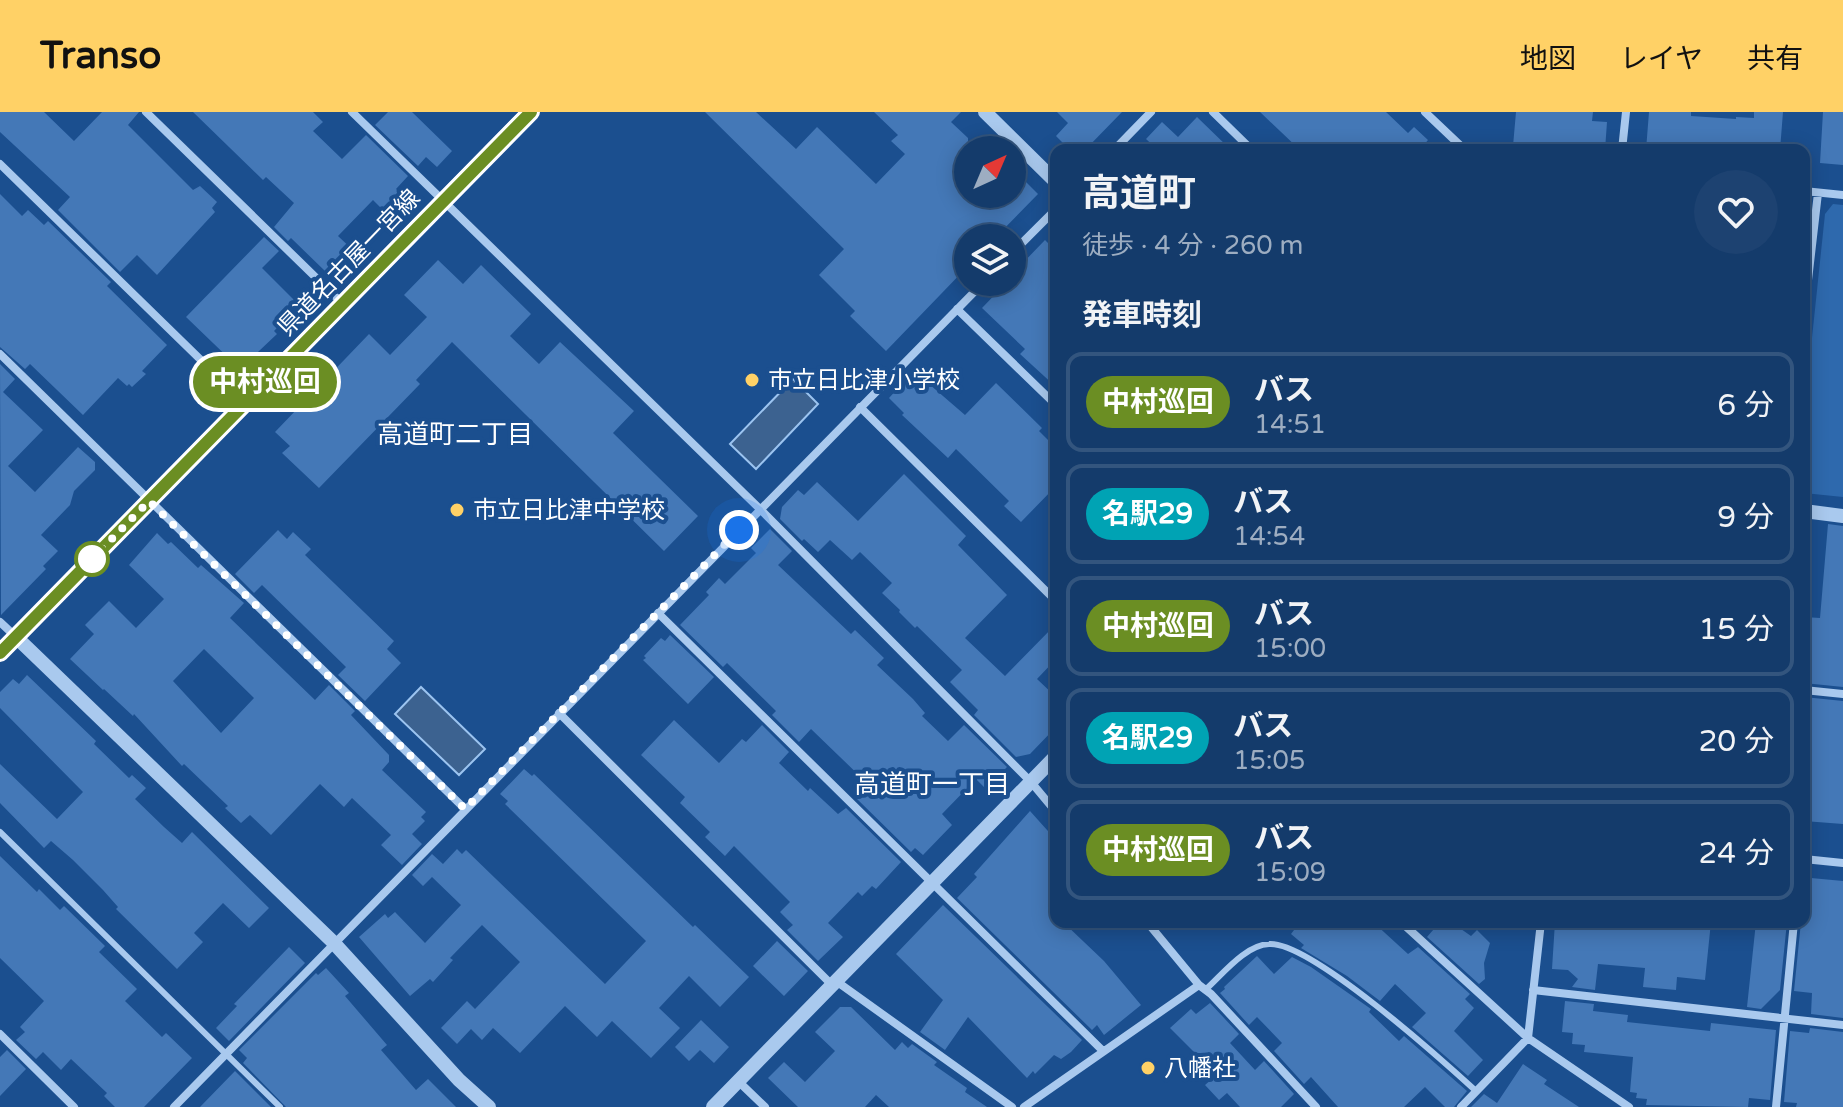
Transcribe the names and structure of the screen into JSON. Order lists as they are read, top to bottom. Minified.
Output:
{"streets":{"main road":["県道名古屋一宮線"]},"districts":["高道町二丁目","高道町一丁目"],"places":["市立日比津小学校","市立日比津中学校","八幡社"],"lines":["bus line 中村巡回"],"north":"top right","page":{"header":"Transo","nav":["地図","レイヤ","共有"],"on_map":"中村巡回","heading":[["高道町","徒歩 · 4 分 · 260 m"],"発車時刻"],"list":[{"mark":"中村巡回","name":"バス","note":"14:51","value":"6 分"},{"mark":"名駅29","name":"バス","note":"14:54","value":"9 分"},{"mark":"中村巡回","name":"バス","note":"15:00","value":"15 分"},{"mark":"名駅29","name":"バス","note":"15:05","value":"20 分"},{"mark":"中村巡回","name":"バス","note":"15:09","value":"24 分"}]}}
